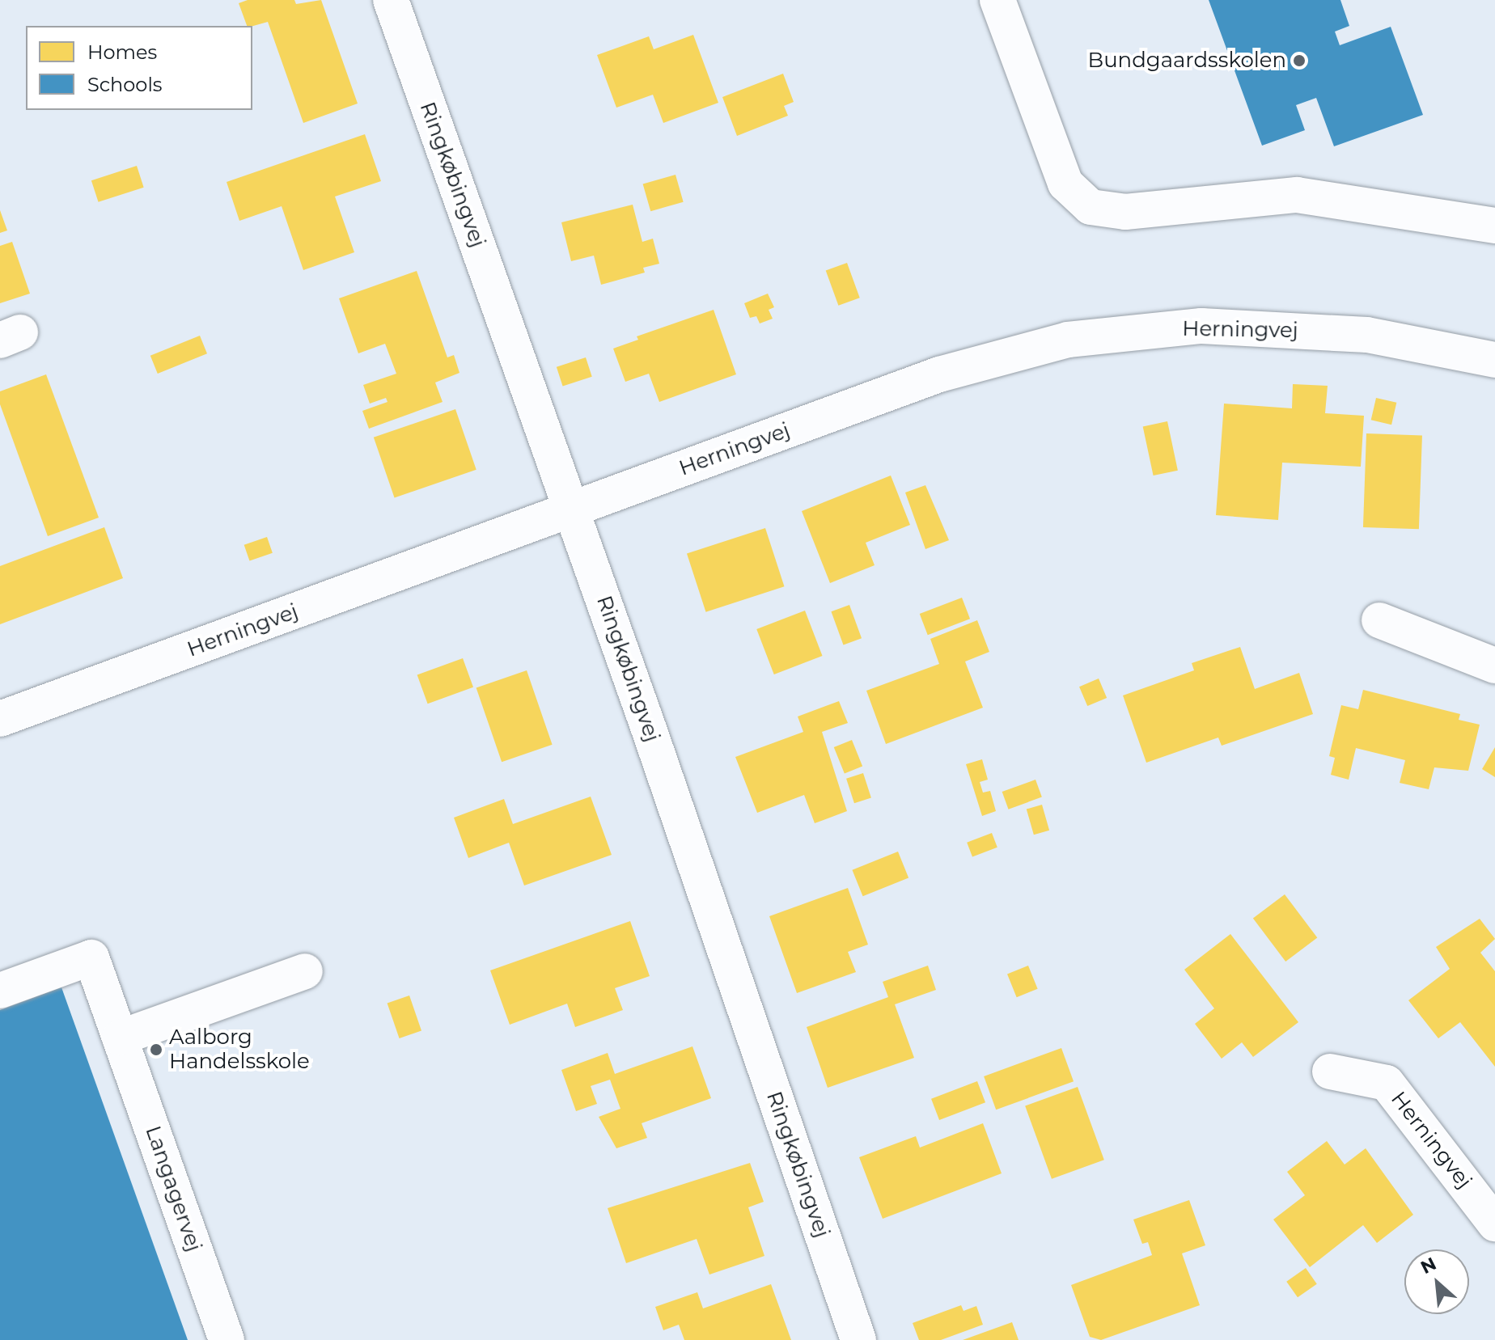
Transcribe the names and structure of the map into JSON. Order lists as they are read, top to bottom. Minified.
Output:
{"streets":{"street":["Ringkøbingvej","Herningvej","Langagervej"]},"crossings":[["Ringkøbingvej","Herningvej"]],"places":["Bundgaardsskolen","Aalborg Handelsskole"],"legend":["Homes","Schools"],"north":"top left"}
